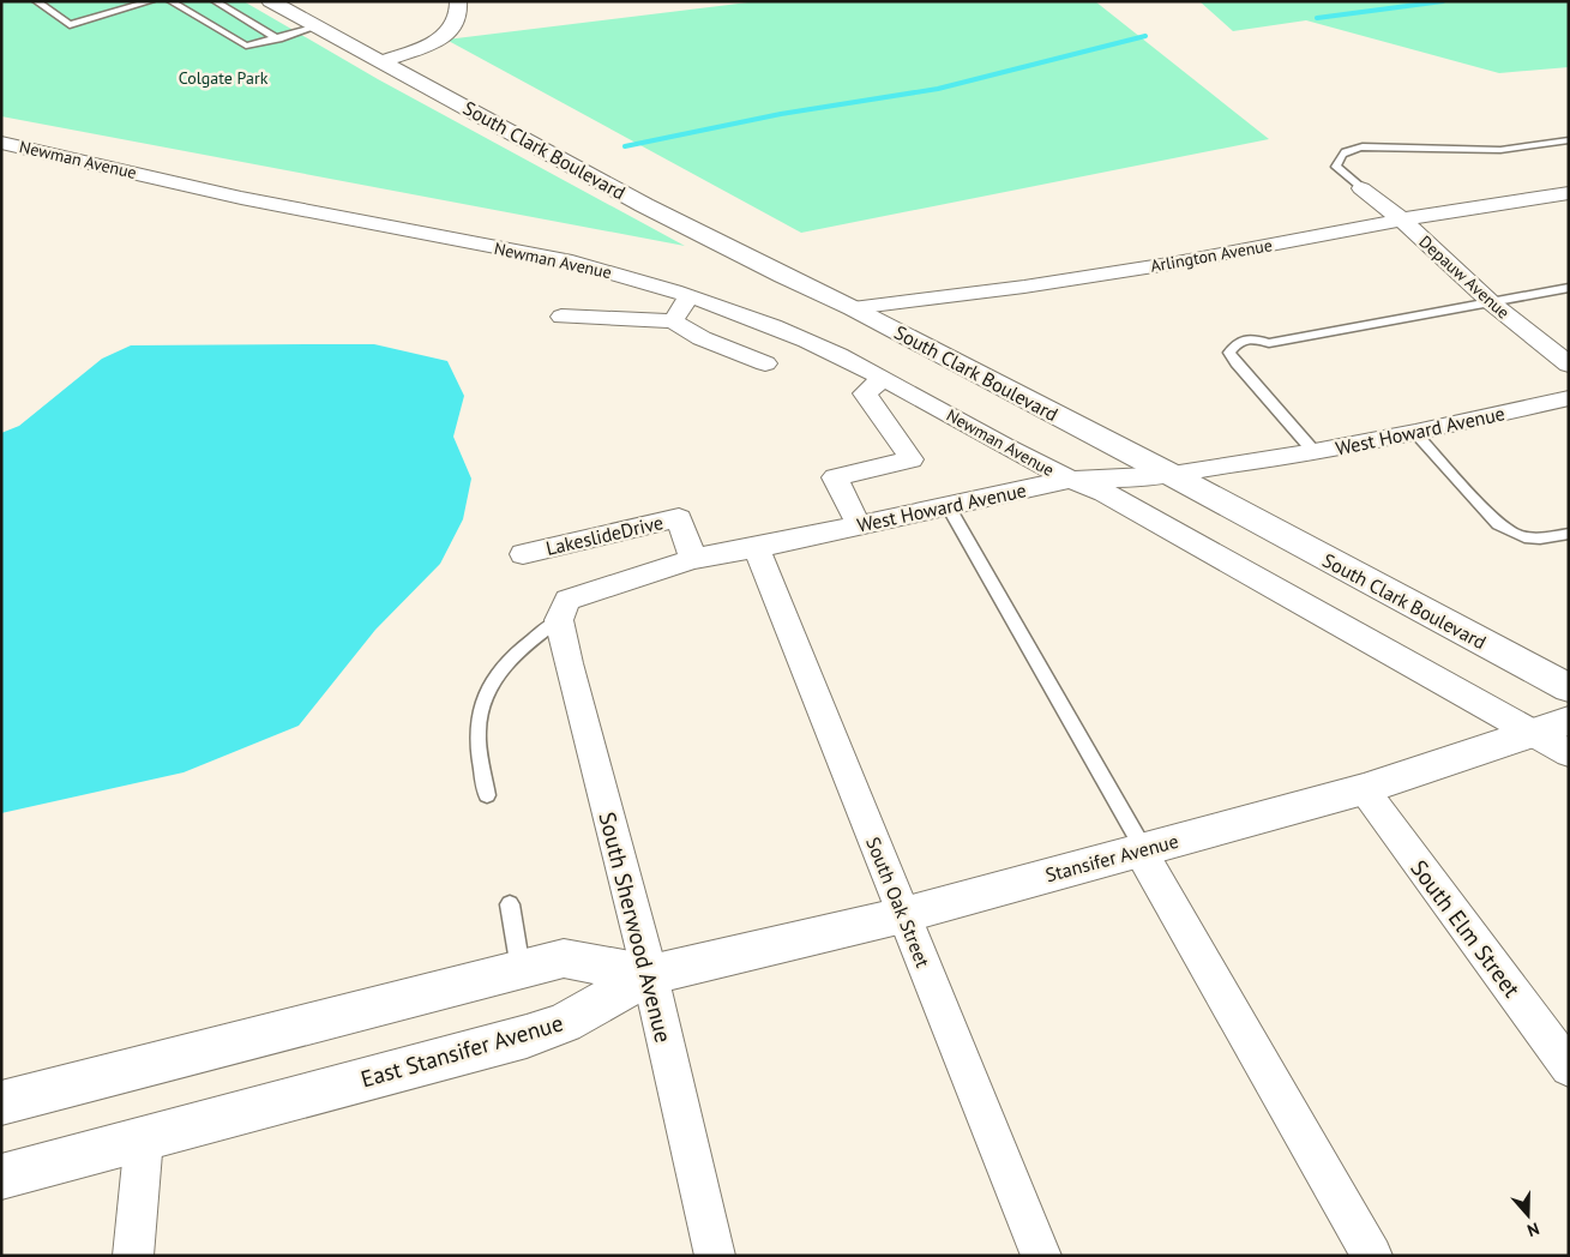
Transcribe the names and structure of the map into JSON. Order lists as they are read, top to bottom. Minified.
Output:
{"streets":{"street":["South Clark Boulevard","Newman Avenue","Arlington Avenue","Depauw Avenue","West Howard Avenue","LakeslideDrive","Stansifer Avenue","South Oak Street","South Sherwood Avenue","South Elm Street","East Stansifer Avenue"]},"crossings":[["South Clark Boulevard","Arlington Avenue"],["South Clark Boulevard","West Howard Avenue"],["Newman Avenue","West Howard Avenue"],["Arlington Avenue","Depauw Avenue"],["West Howard Avenue","LakeslideDrive"],["West Howard Avenue","South Oak Street"],["West Howard Avenue","South Sherwood Avenue"],["Stansifer Avenue","South Oak Street"],["Stansifer Avenue","South Sherwood Avenue"],["Stansifer Avenue","South Elm Street"],["Stansifer Avenue","East Stansifer Avenue"],["South Sherwood Avenue","East Stansifer Avenue"]],"parks":["Colgate Park"],"north":"bottom"}
